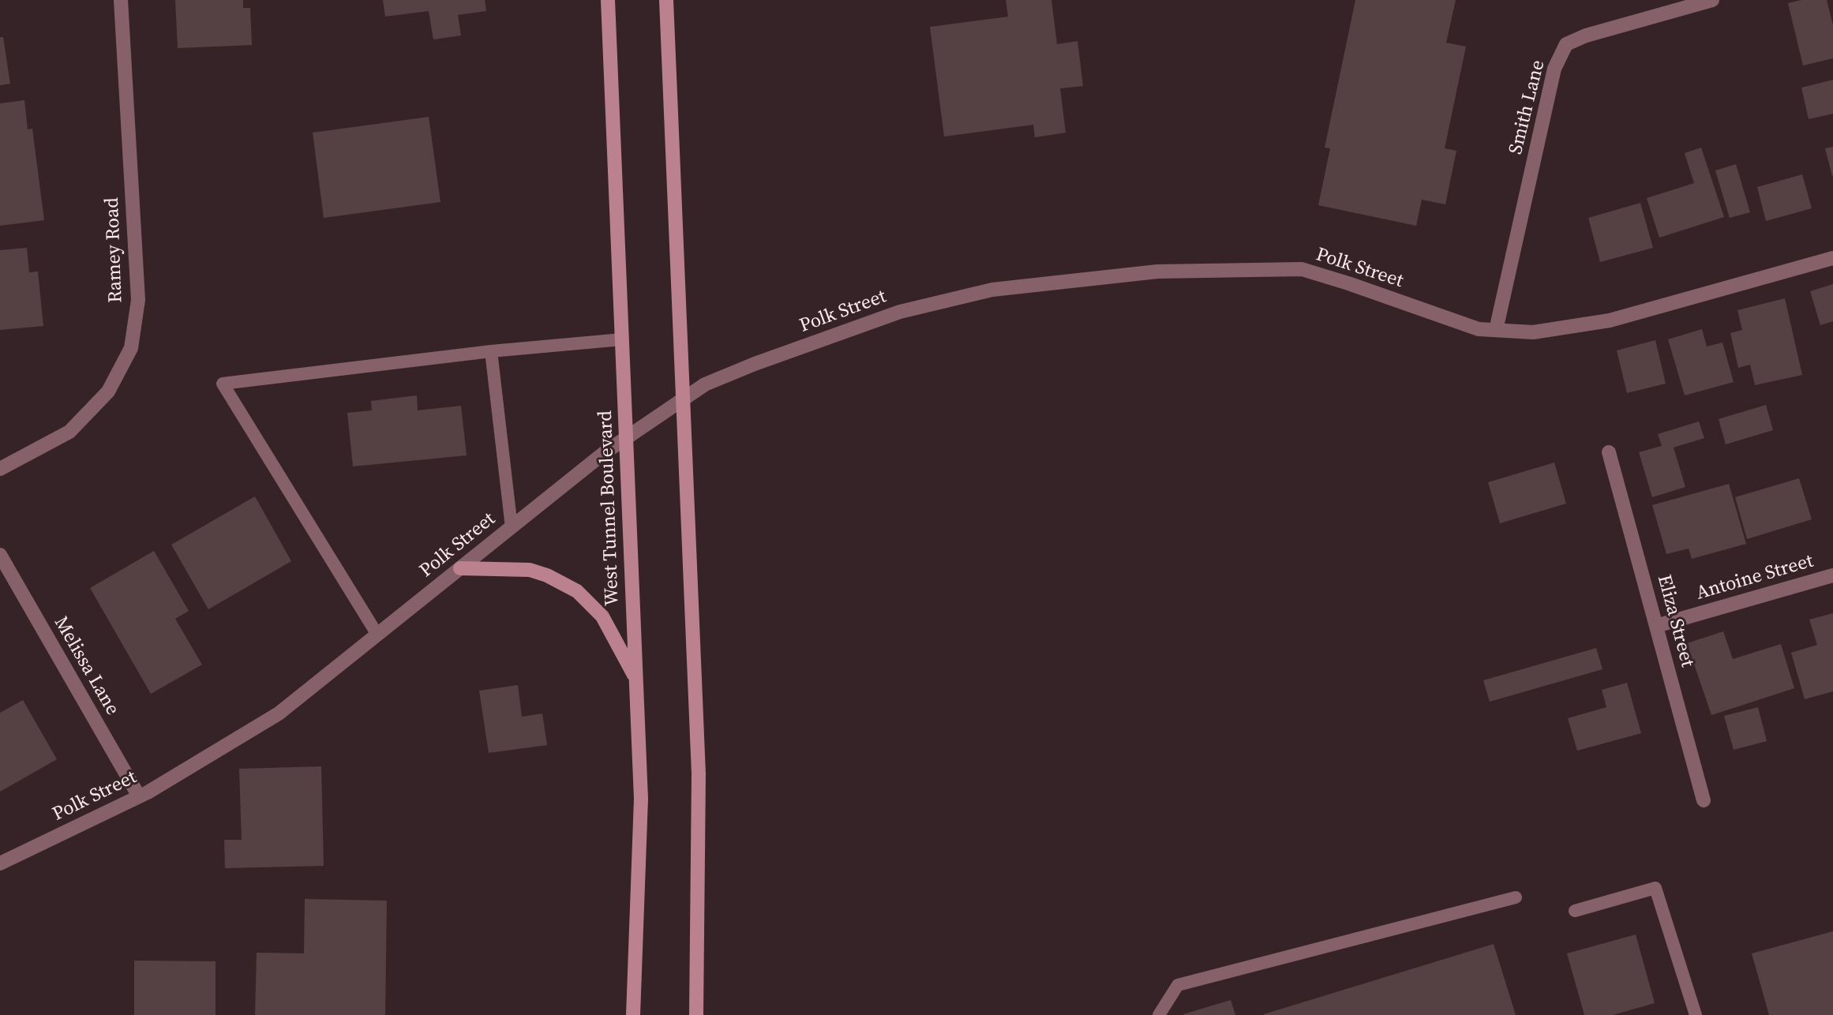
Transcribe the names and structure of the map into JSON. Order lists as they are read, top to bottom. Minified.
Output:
{"streets":{"main road":["West Tunnel Boulevard"],"street":["Smith Lane","Ramey Road","Polk Street","Antoine Street","Eliza Street","Melissa Lane"]},"crossings":[["Smith Lane","Polk Street"],["Polk Street","West Tunnel Boulevard"],["Polk Street","Melissa Lane"],["Antoine Street","Eliza Street"]]}
